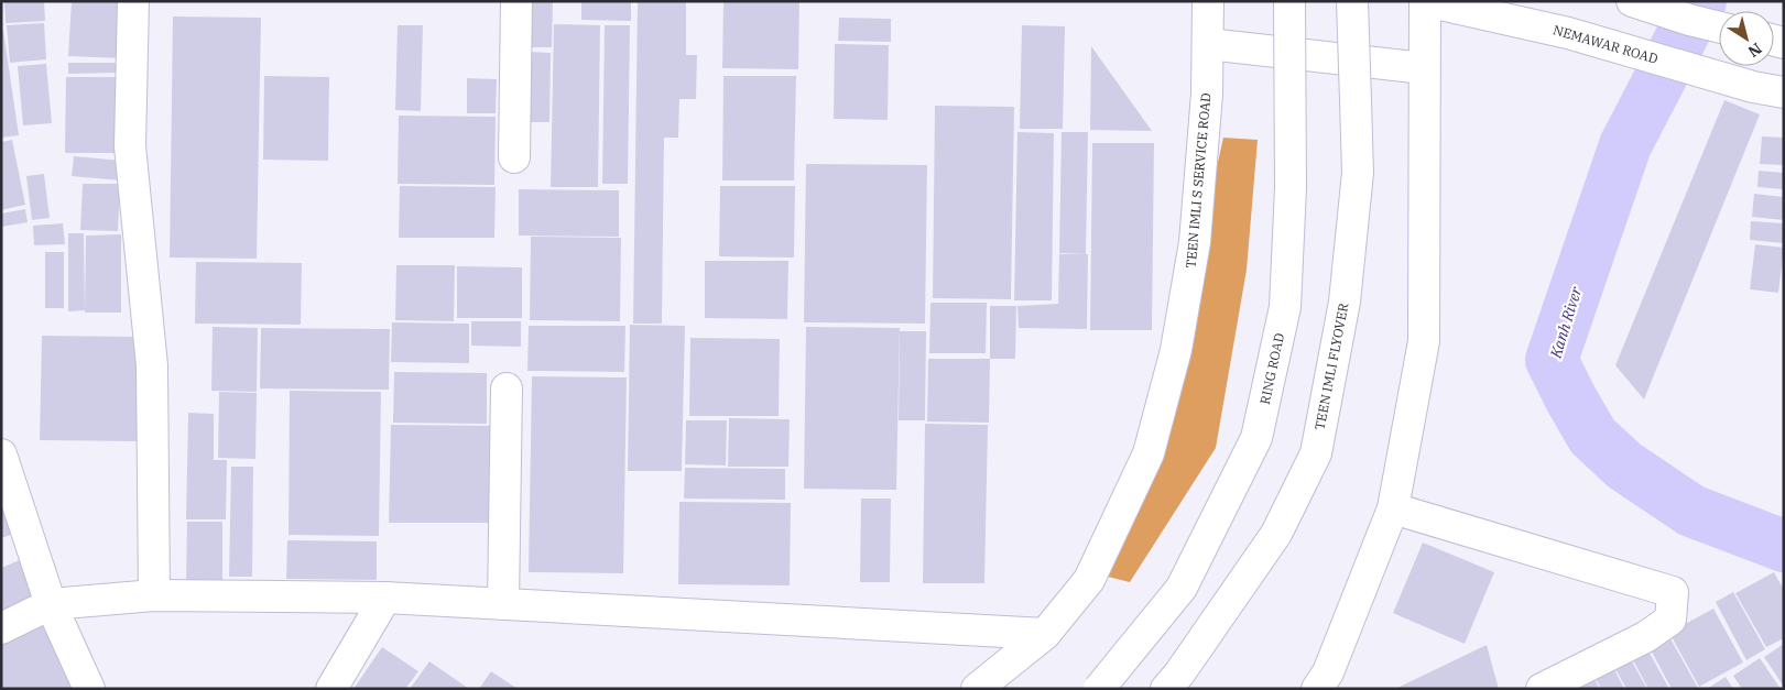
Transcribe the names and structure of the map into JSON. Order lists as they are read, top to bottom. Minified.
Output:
{"streets":{"street":["NEMAWAR ROAD","TEEN IMLI S SERVICE ROAD","TEEN IMLI FLYOVER","RING ROAD"]},"water":["Kanh River"],"north":"bottom right"}
